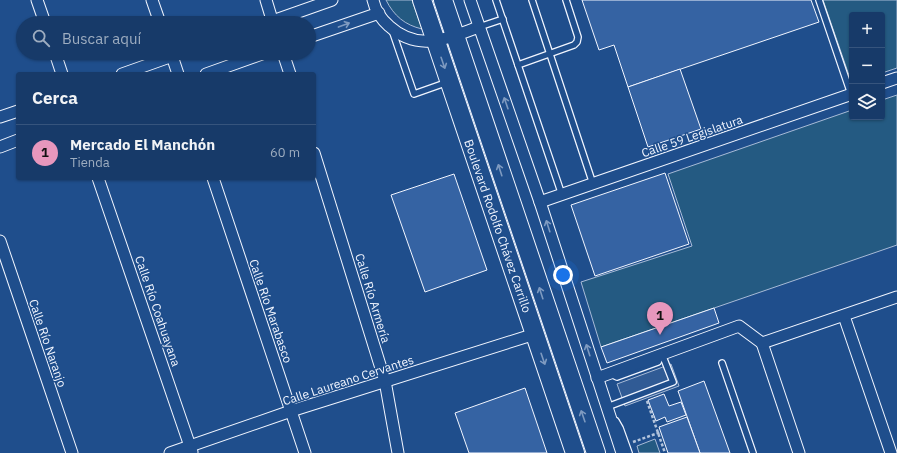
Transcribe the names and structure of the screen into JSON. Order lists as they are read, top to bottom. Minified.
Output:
{"streets":{"main road":["Boulevard Rodolfo Chávez Carrillo"],"street":["Calle 59 Legislatura","Calle Río Armería","Calle Río Coahuayana","Calle Río Marabasco","Calle Río Naranjo","Calle Laureano Cervantes"]},"crossings":[["Boulevard Rodolfo Chávez Carrillo","Calle Laureano Cervantes"],["Calle Río Armería","Calle Laureano Cervantes"],["Calle Río Coahuayana","Calle Laureano Cervantes"],["Calle Río Marabasco","Calle Laureano Cervantes"]],"page":{"map_buttons":["+","−"],"search":"Buscar aquí","heading":"Cerca","list":[{"mark":"1","name":"Mercado El Manchón","note":"Tienda","value":"60 m"}],"pins":"1"}}
